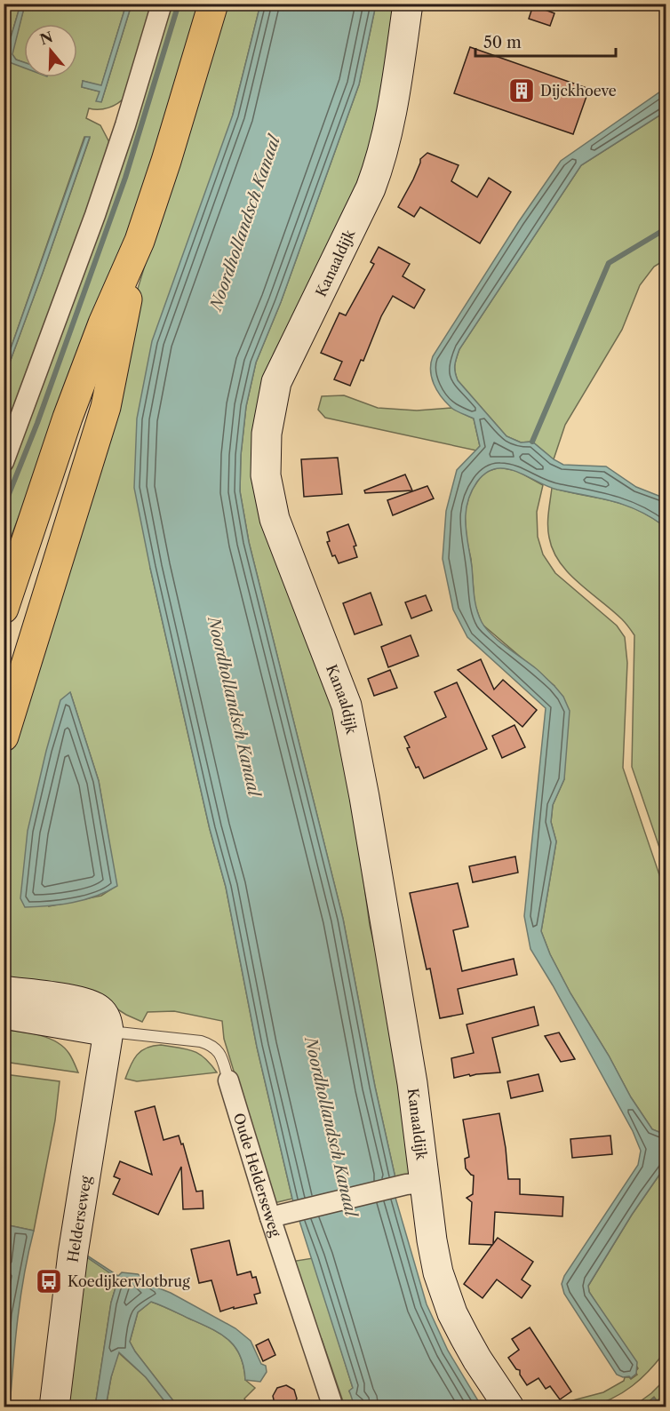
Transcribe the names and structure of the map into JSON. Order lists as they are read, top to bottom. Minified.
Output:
{"streets":{"street":["Kanaaldijk","Oude Helderseweg","Helderseweg"]},"crossings":[["Oude Helderseweg","Helderseweg"]],"water":["Noordhollandsch Kanaal"],"places":{"building":["Dijckhoeve"],"bus stop":["Koedijkervlotbrug"]},"scale_bar":"50 m","north":"top"}
